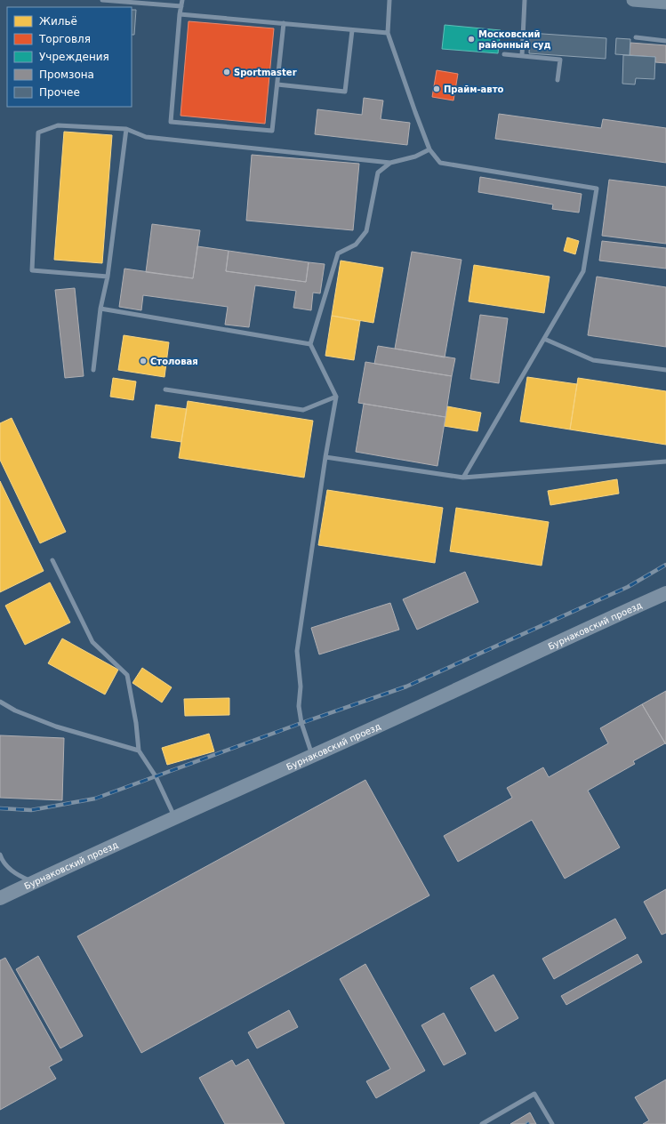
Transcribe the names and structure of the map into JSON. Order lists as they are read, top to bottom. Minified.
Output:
{"streets":{"main road":["Бурнаковский проезд"]},"places":["Московский районный суд","Sportmaster","Прайм-авто","Столовая"],"legend":["Жильё","Торговля","Учреждения","Промзона","Прочее"]}
